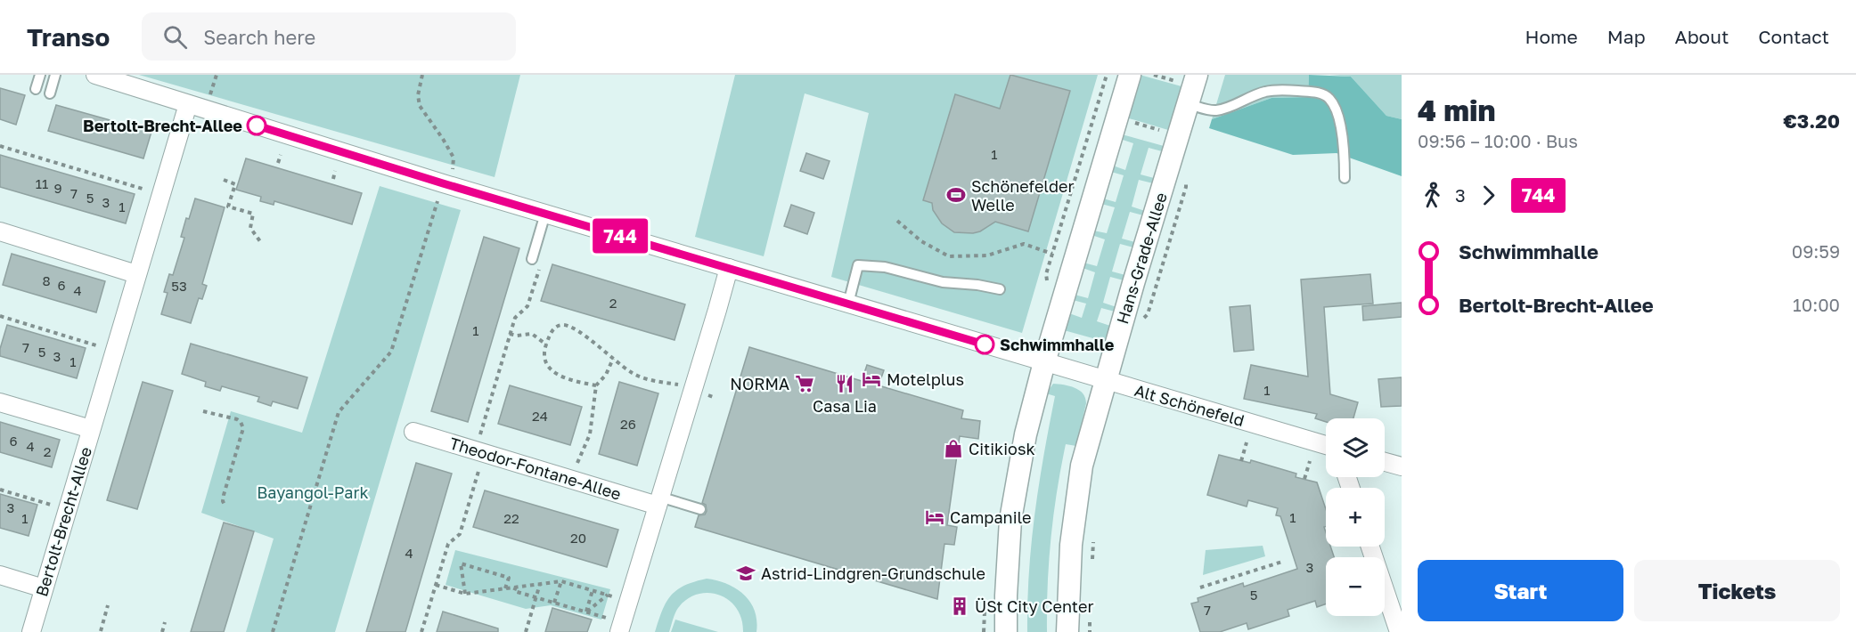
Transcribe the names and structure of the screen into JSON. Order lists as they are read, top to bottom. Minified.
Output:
{"streets":{"street":["Hans-Grade-Allee","Alt Schönefeld","Theodor-Fontane-Allee","Bertolt-Brecht-Allee"]},"crossings":[["Hans-Grade-Allee","Alt Schönefeld"],["Alt Schönefeld","Bertolt-Brecht-Allee"]],"parks":["Bayangol-Park"],"places":{"other":["Bertolt-Brecht-Allee","Schwimmhalle"],"sports":["Schönefelder Welle"],"hotel":["Motelplus","Campanile"],"supermarket":["NORMA"],"restaurant":["Casa Lia"],"shop":["Citikiosk"],"school or university":["Astrid-Lindgren-Grundschule"],"building":["ÜSt City Center"]},"lines":["bus line 744"],"house_numbers":["1","11","9","7","5","3","1","8","6","53","4","2","1","7","5","3","1","1","24","26","6","4","2","3","1","1","22","20","4","3","5","7"],"page":{"header":"Transo","search":"Search here","nav":["Home","Map","About","Contact"],"on_map":"744","heading":["4 min","09:56 – 10:00 · Bus","€3.20"],"legs":["3","744"],"list":[{"name":"Schwimmhalle","value":"09:59"},{"name":"Bertolt-Brecht-Allee","value":"10:00"}],"map_buttons":["+","−"],"buttons":["Start","Tickets"]}}
